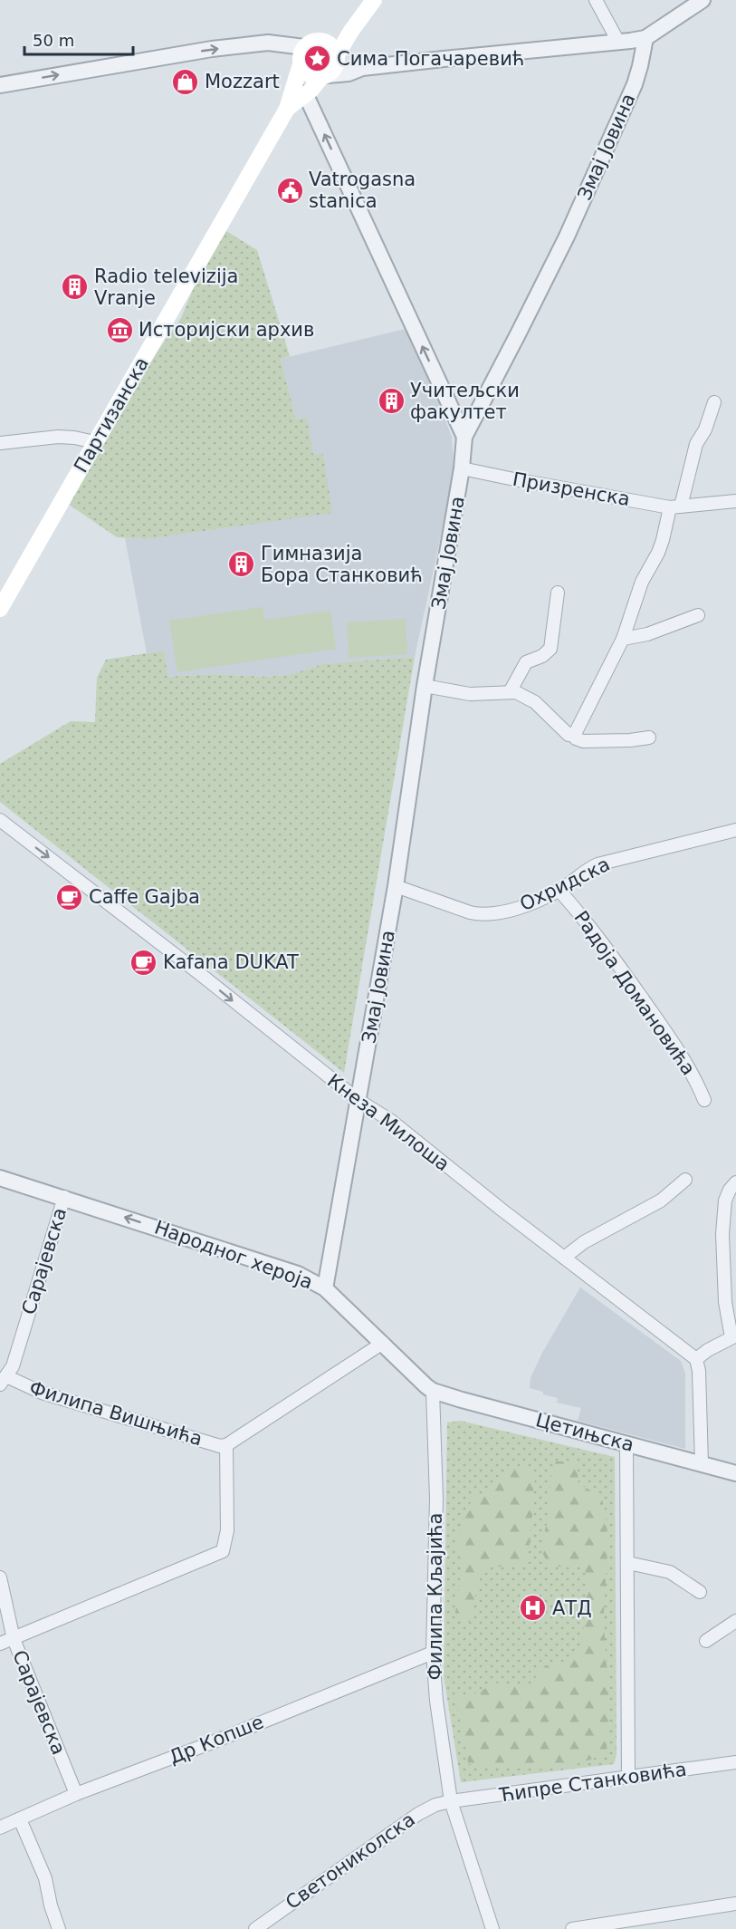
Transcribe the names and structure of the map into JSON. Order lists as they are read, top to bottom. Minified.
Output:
{"streets":{"main road":["Партизанска"],"street":["Змај Јовина","Призренска","Охридска","Радоја Домановића","Кнеза Милоша","Народног хероја","Сарајевска","Филипа Вишњића","Цетињска","Филипа Кљајића","Др Копше","Ћипре Станковића","Светониколска"]},"crossings":[["Змај Јовина","Призренска"],["Змај Јовина","Охридска"],["Змај Јовина","Кнеза Милоша"],["Змај Јовина","Народног хероја"],["Охридска","Радоја Домановића"],["Народног хероја","Сарајевска"],["Народног хероја","Филипа Вишњића"],["Народног хероја","Цетињска"],["Народног хероја","Филипа Кљајића"],["Сарајевска","Филипа Вишњића"],["Сарајевска","Др Копше"],["Цетињска","Филипа Кљајића"],["Филипа Кљајића","Др Копше"],["Филипа Кљајића","Ћипре Станковића"],["Филипа Кљајића","Светониколска"],["Ћипре Станковића","Светониколска"]],"one_way":["Кнеза Милоша","Народног хероја"],"places":{"place":["Сима Погачаревић"],"shop":["Mozzart"],"public building":["Vatrogasna stanica"],"building":["Radio televizija Vranje","Учитељски факултет","Гимназија Бора Станковић"],"museum":["Историјски архив"],"cafe":["Caffe Gajba","Kafana DUKAT"],"hospital":["АТД"]},"scale_bar":"50 m"}
